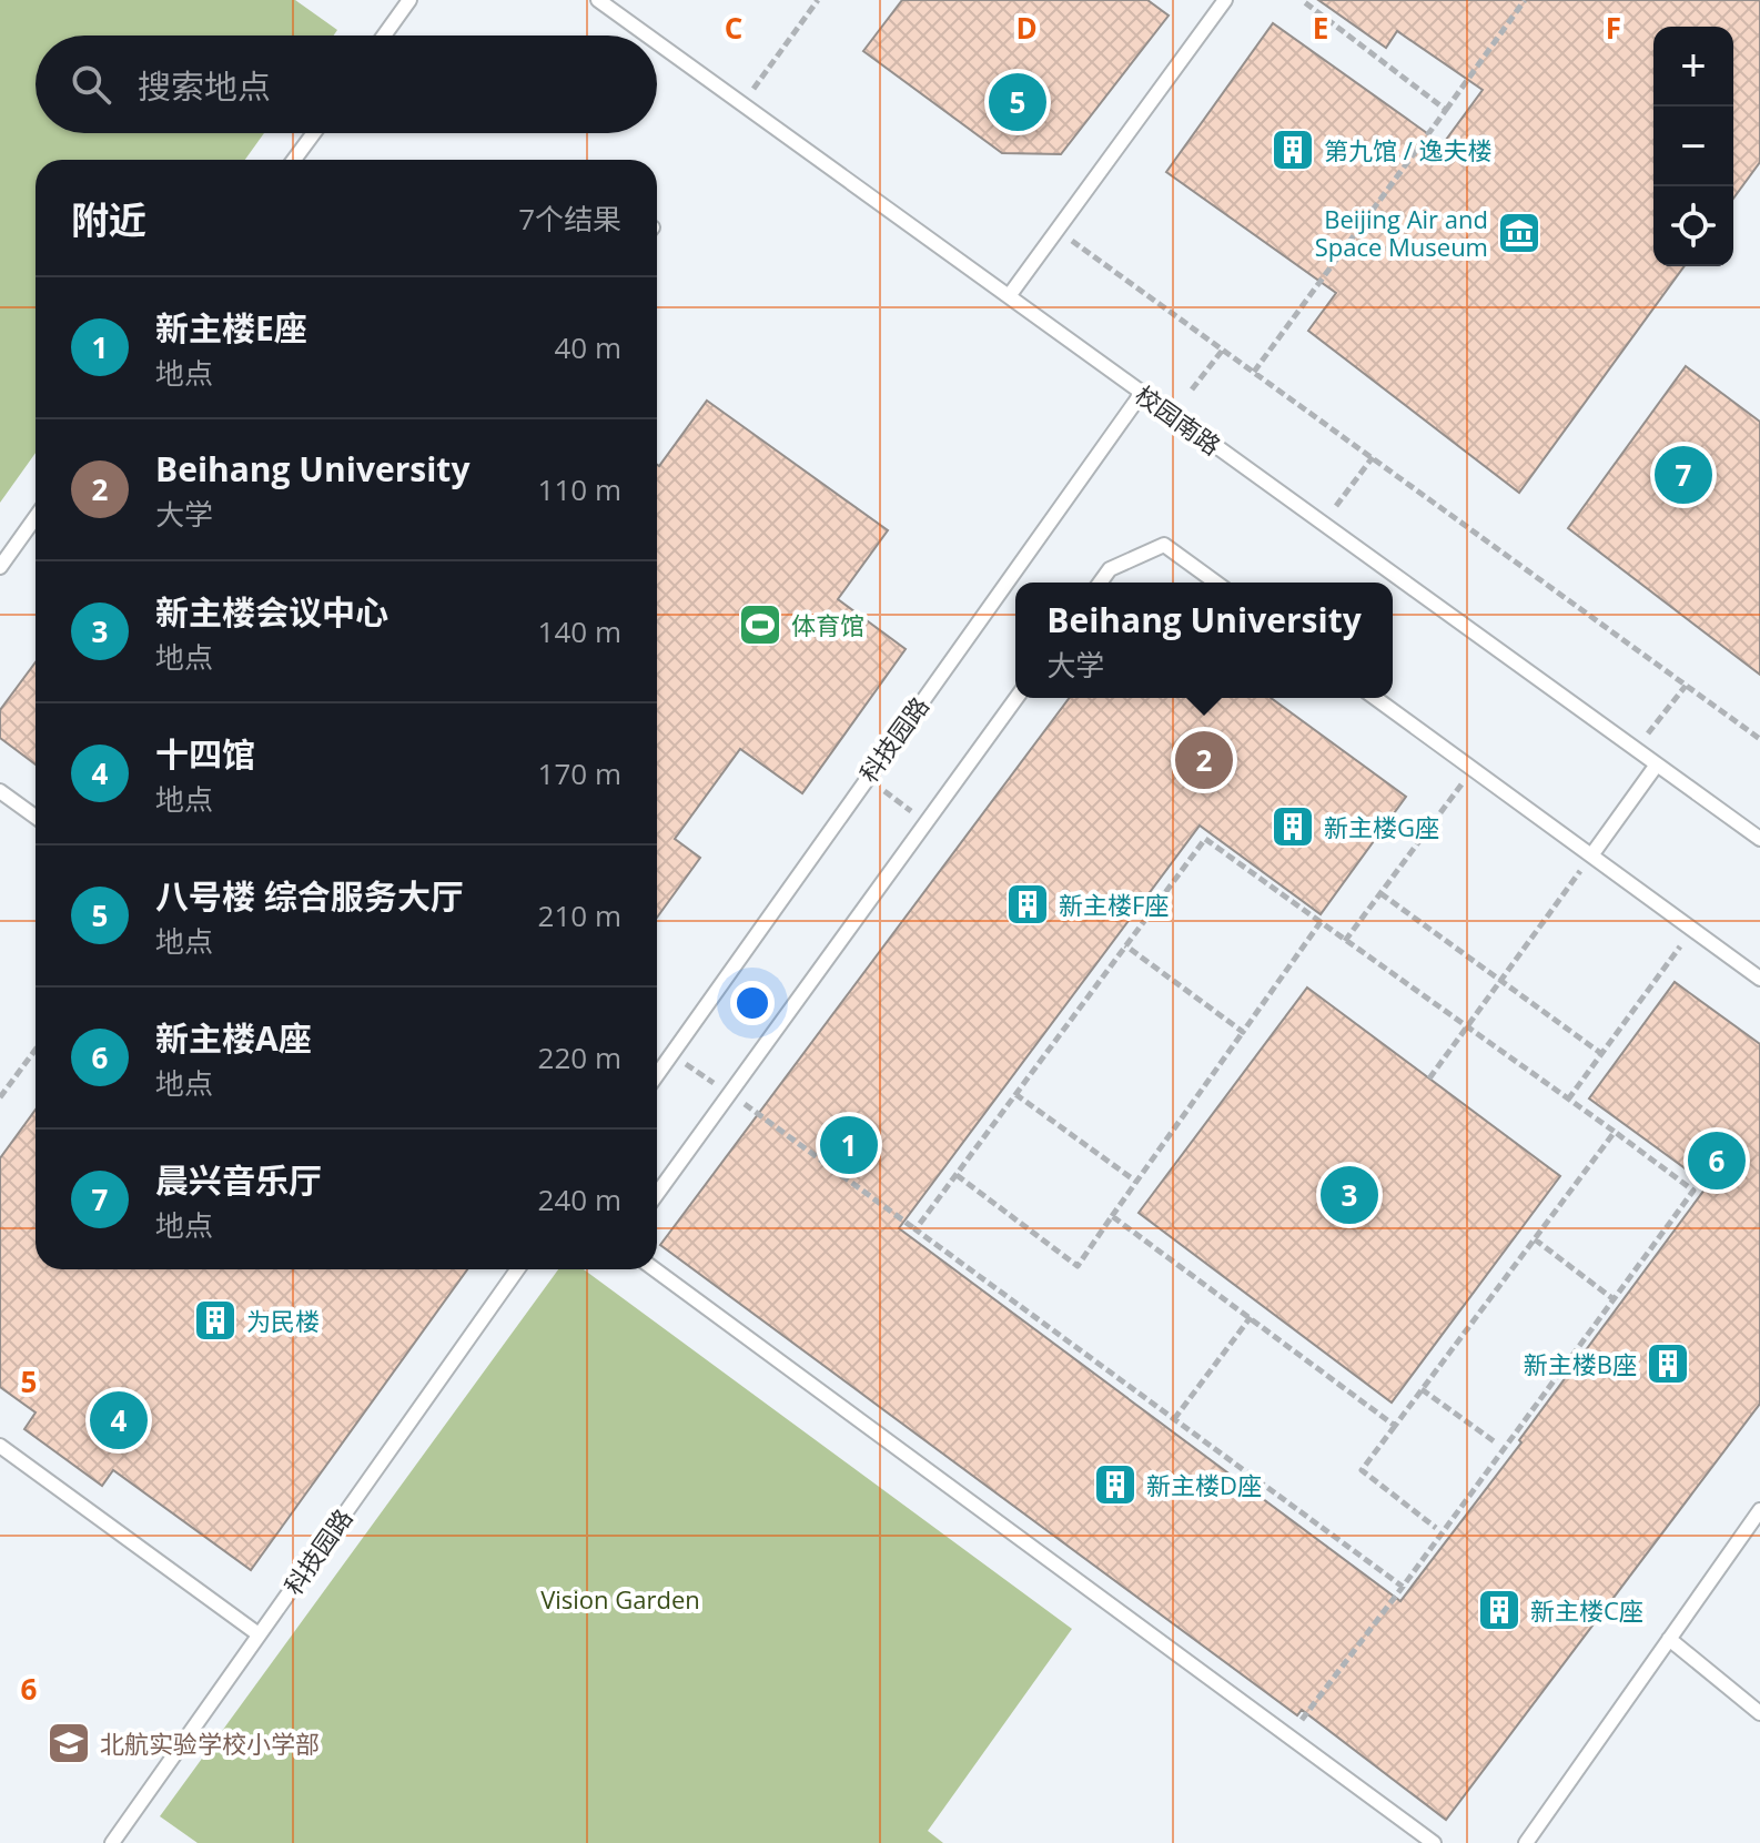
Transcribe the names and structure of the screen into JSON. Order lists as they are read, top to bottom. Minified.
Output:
{"streets":{"lane":["校园南路","科技园路"]},"crossings":[["校园南路","科技园路"]],"parks":["Vision Garden"],"places":{"building":["第九馆 / 逸夫楼","新主楼G座","新主楼F座","为民楼","新主楼B座","新主楼D座","新主楼C座"],"museum":["Beijing Air and Space Museum"],"sports":["体育馆"],"school or university":["北航实验学校小学部"]},"page":{"map_buttons":["+","−"],"search":"搜索地点","pins":["5","7","2","1","6","3","4"],"heading":["附近","7个结果"],"list":[{"mark":"1","name":"新主楼E座","note":"地点","value":"40 m"},{"mark":"2","name":"Beihang University","note":"大学","value":"110 m"},{"mark":"3","name":"新主楼会议中心","note":"地点","value":"140 m"},{"mark":"4","name":"十四馆","note":"地点","value":"170 m"},{"mark":"5","name":"八号楼 综合服务大厅","note":"地点","value":"210 m"},{"mark":"6","name":"新主楼A座","note":"地点","value":"220 m"},{"mark":"7","name":"晨兴音乐厅","note":"地点","value":"240 m"}],"popup":["Beihang University","大学"]},"grid":{"columns":["C","D","E","F"],"rows":["5","6"]}}
